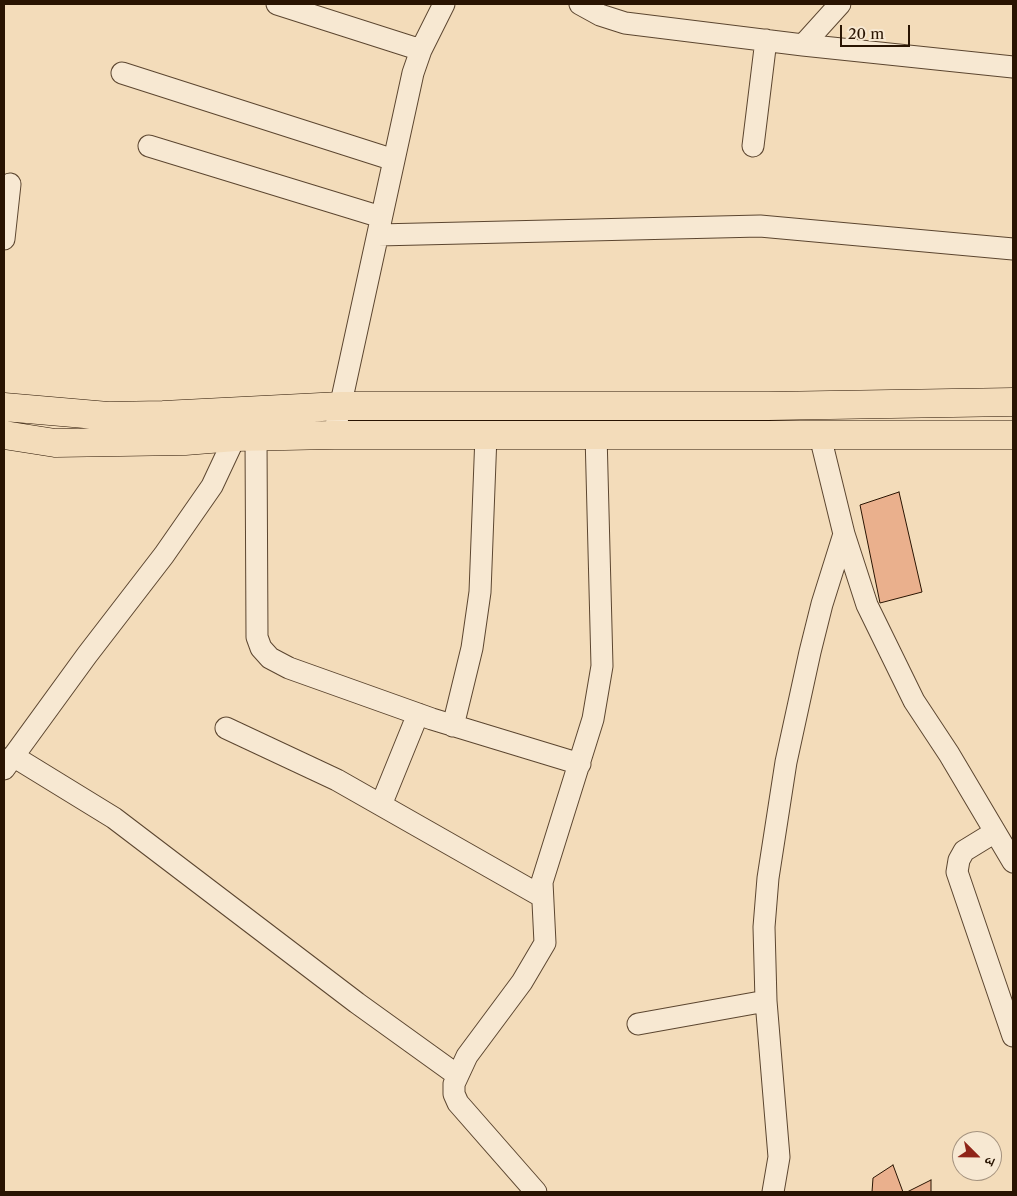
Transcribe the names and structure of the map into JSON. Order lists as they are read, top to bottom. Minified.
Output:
{"scale_bar":"20 m","north":"bottom right"}
